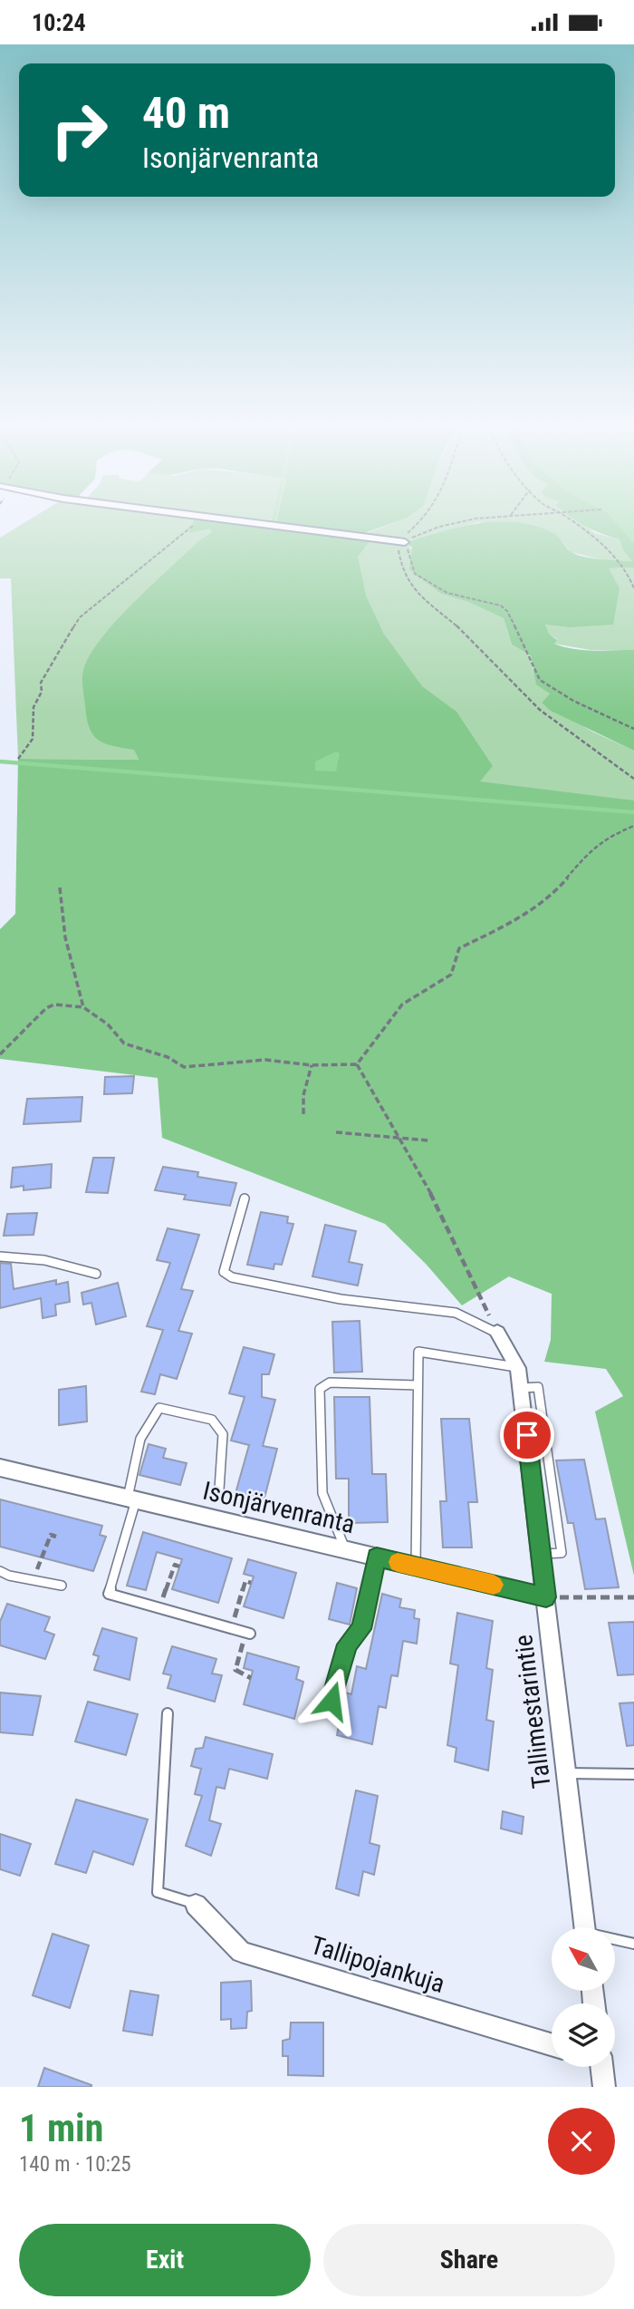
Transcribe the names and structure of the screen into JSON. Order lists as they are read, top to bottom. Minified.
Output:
{"streets":{"street":["Isonjärvenranta","Tallimestarintie","Tallipojankuja"]},"crossings":[["Isonjärvenranta","Tallimestarintie"]],"north":"top left","page":{"status":"10:24","turn":["40 m","Isonjärvenranta"],"heading":["1 min","140 m · 10:25"],"buttons":["Exit","Share"]}}
